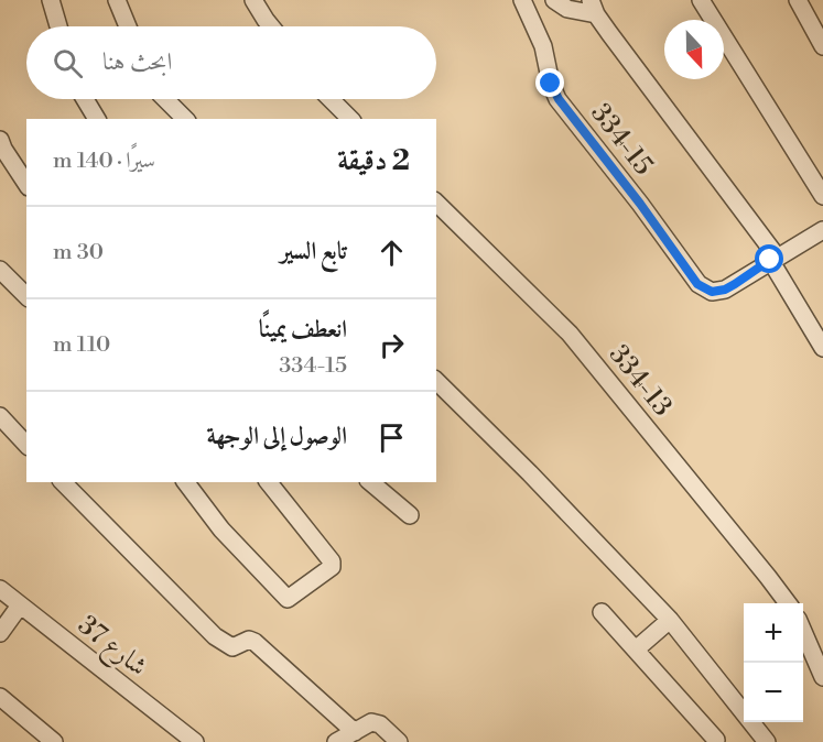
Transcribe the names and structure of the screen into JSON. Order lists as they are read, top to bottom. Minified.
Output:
{"streets":{"street":["334-15","334-13","شارع 37"]},"north":"bottom","page":{"search":"ابحث هنا","heading":["2 دقيقة","سيرًا · 140 m"],"list":[["تابع السير","30 m"],["انعطف يمينًا","334-15","110 m"],"الوصول إلى الوجهة"],"map_buttons":["+","−"]}}
